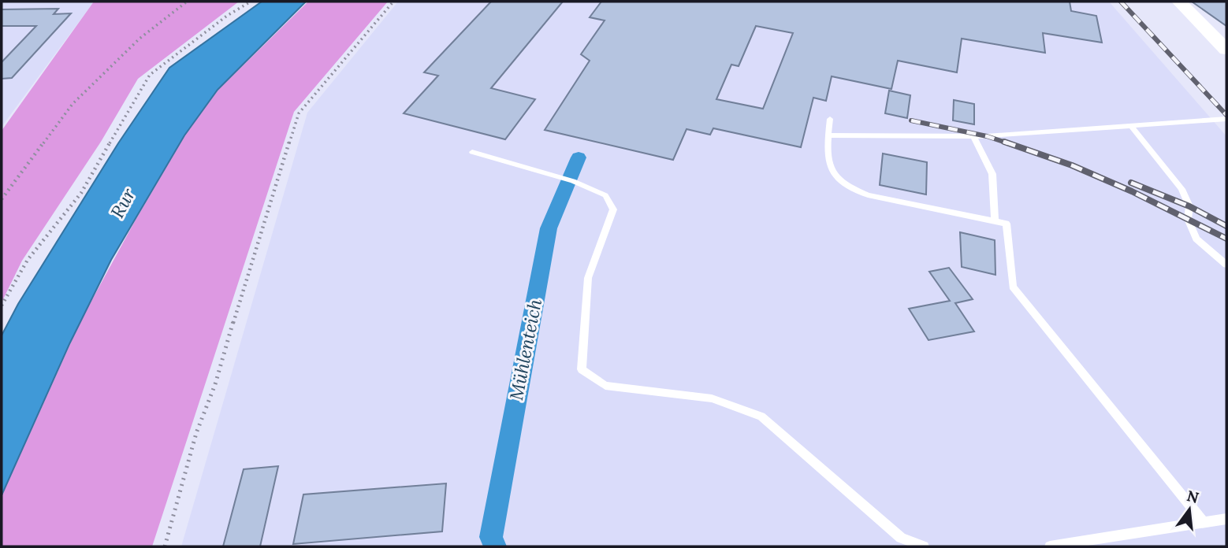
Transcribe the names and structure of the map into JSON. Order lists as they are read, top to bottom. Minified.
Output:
{"water":["Rur","Mühlenteich"],"north":"top"}
